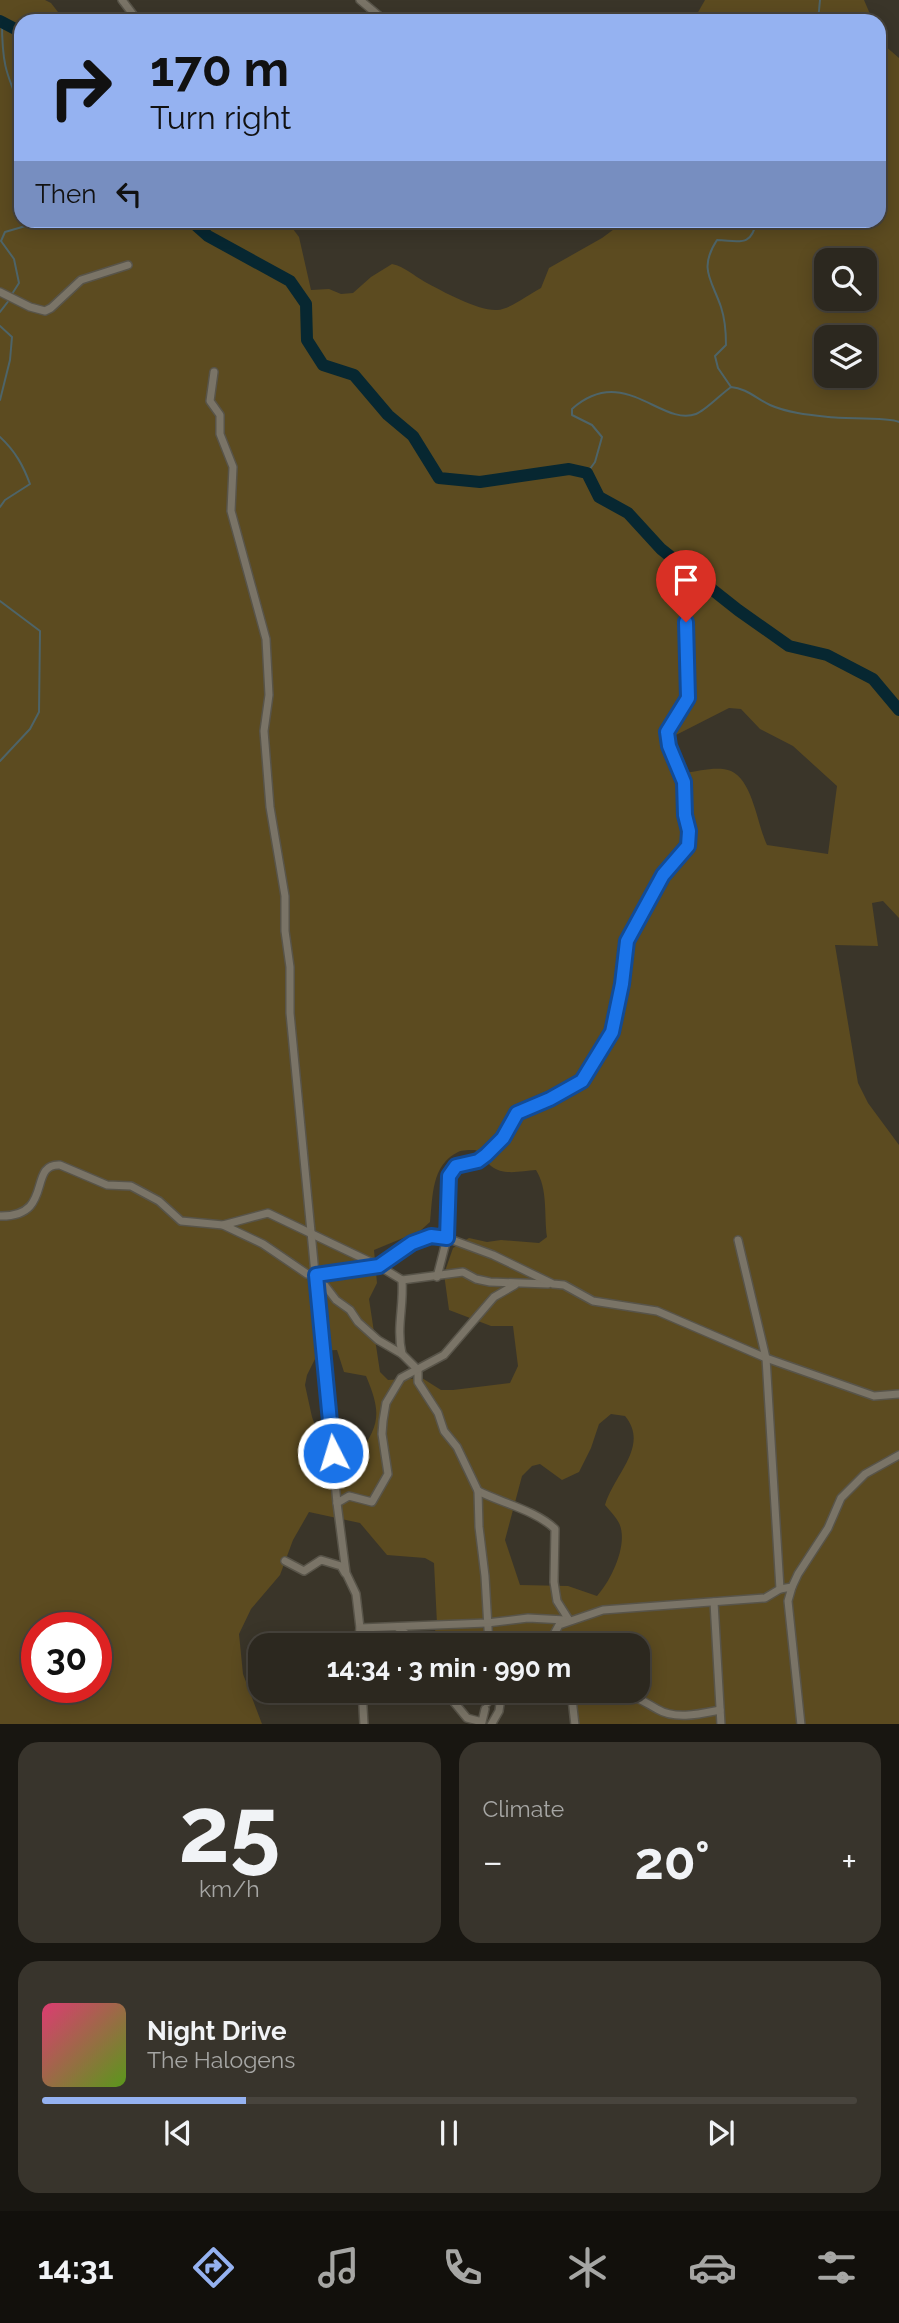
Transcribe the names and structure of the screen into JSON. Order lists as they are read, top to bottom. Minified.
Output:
{"page":{"turn":["170 m","Turn right"],"then":"Then","limit":"30","trip":"14:34 · 3 min · 990 m","tile":[["25","km/h"],"Climate"],"heat":["−","20°","+"],"song":["Night Drive","The Halogens"],"tabs":"14:31"}}
